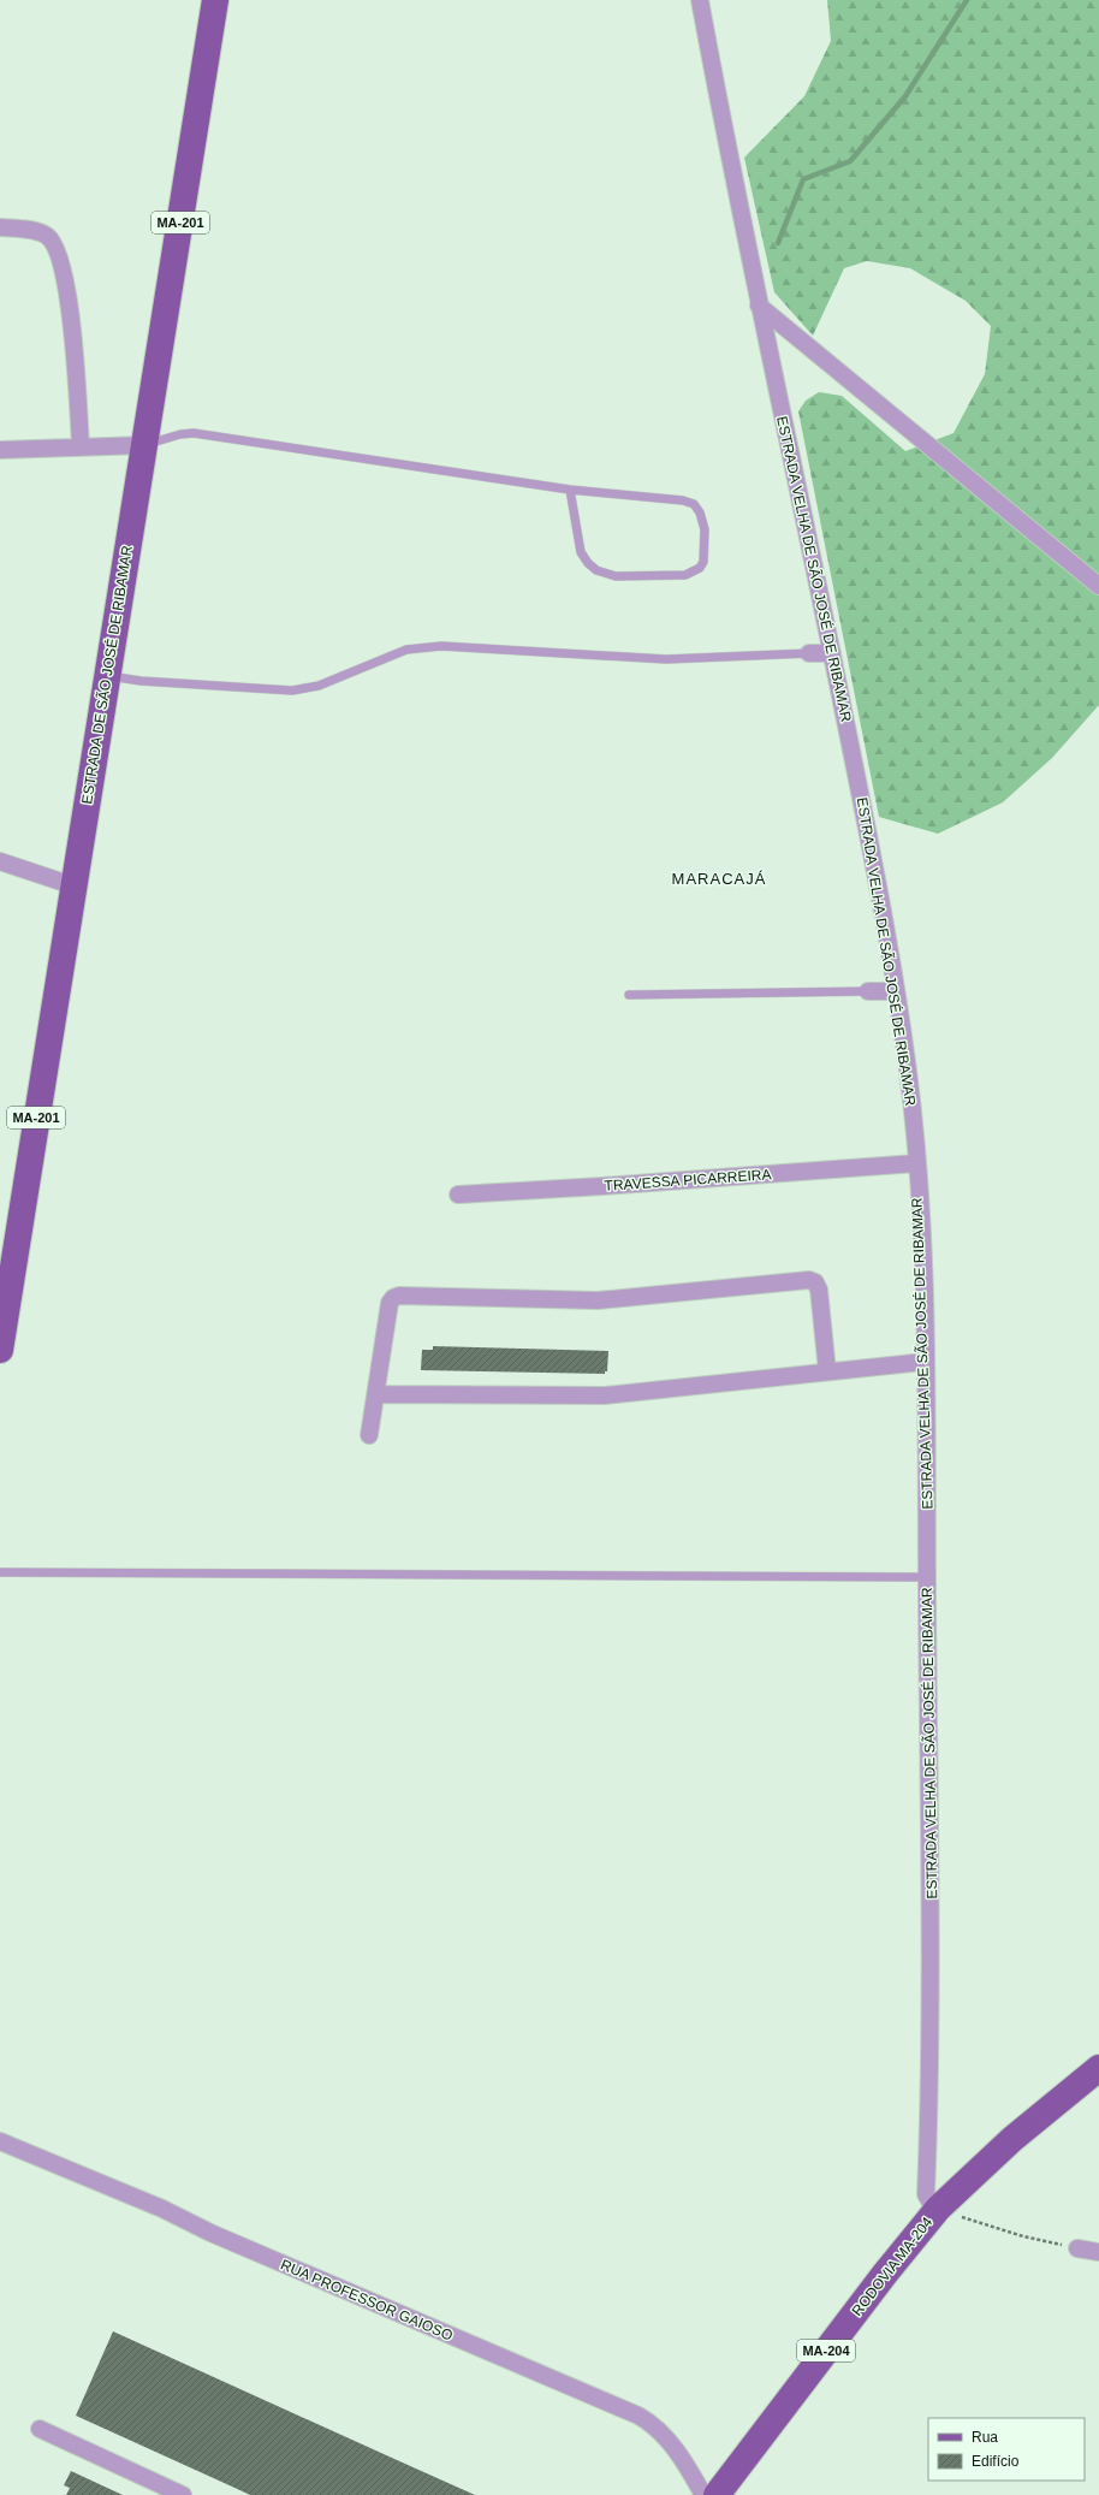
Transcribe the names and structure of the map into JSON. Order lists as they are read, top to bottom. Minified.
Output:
{"streets":{"main road":["MA-201","ESTRADA DE SÃO JOSÉ DE RIBAMAR","RODOVIA MA-204","MA-204"],"street":["ESTRADA VELHA DE SÃO JOSÉ DE RIBAMAR","TRAVESSA PICARREIRA","RUA PROFESSOR GAIOSO"]},"crossings":[["ESTRADA VELHA DE SÃO JOSÉ DE RIBAMAR","TRAVESSA PICARREIRA"],["ESTRADA VELHA DE SÃO JOSÉ DE RIBAMAR","RODOVIA MA-204"]],"districts":["MARACAJÁ"],"legend":["Rua","Edifício"]}
